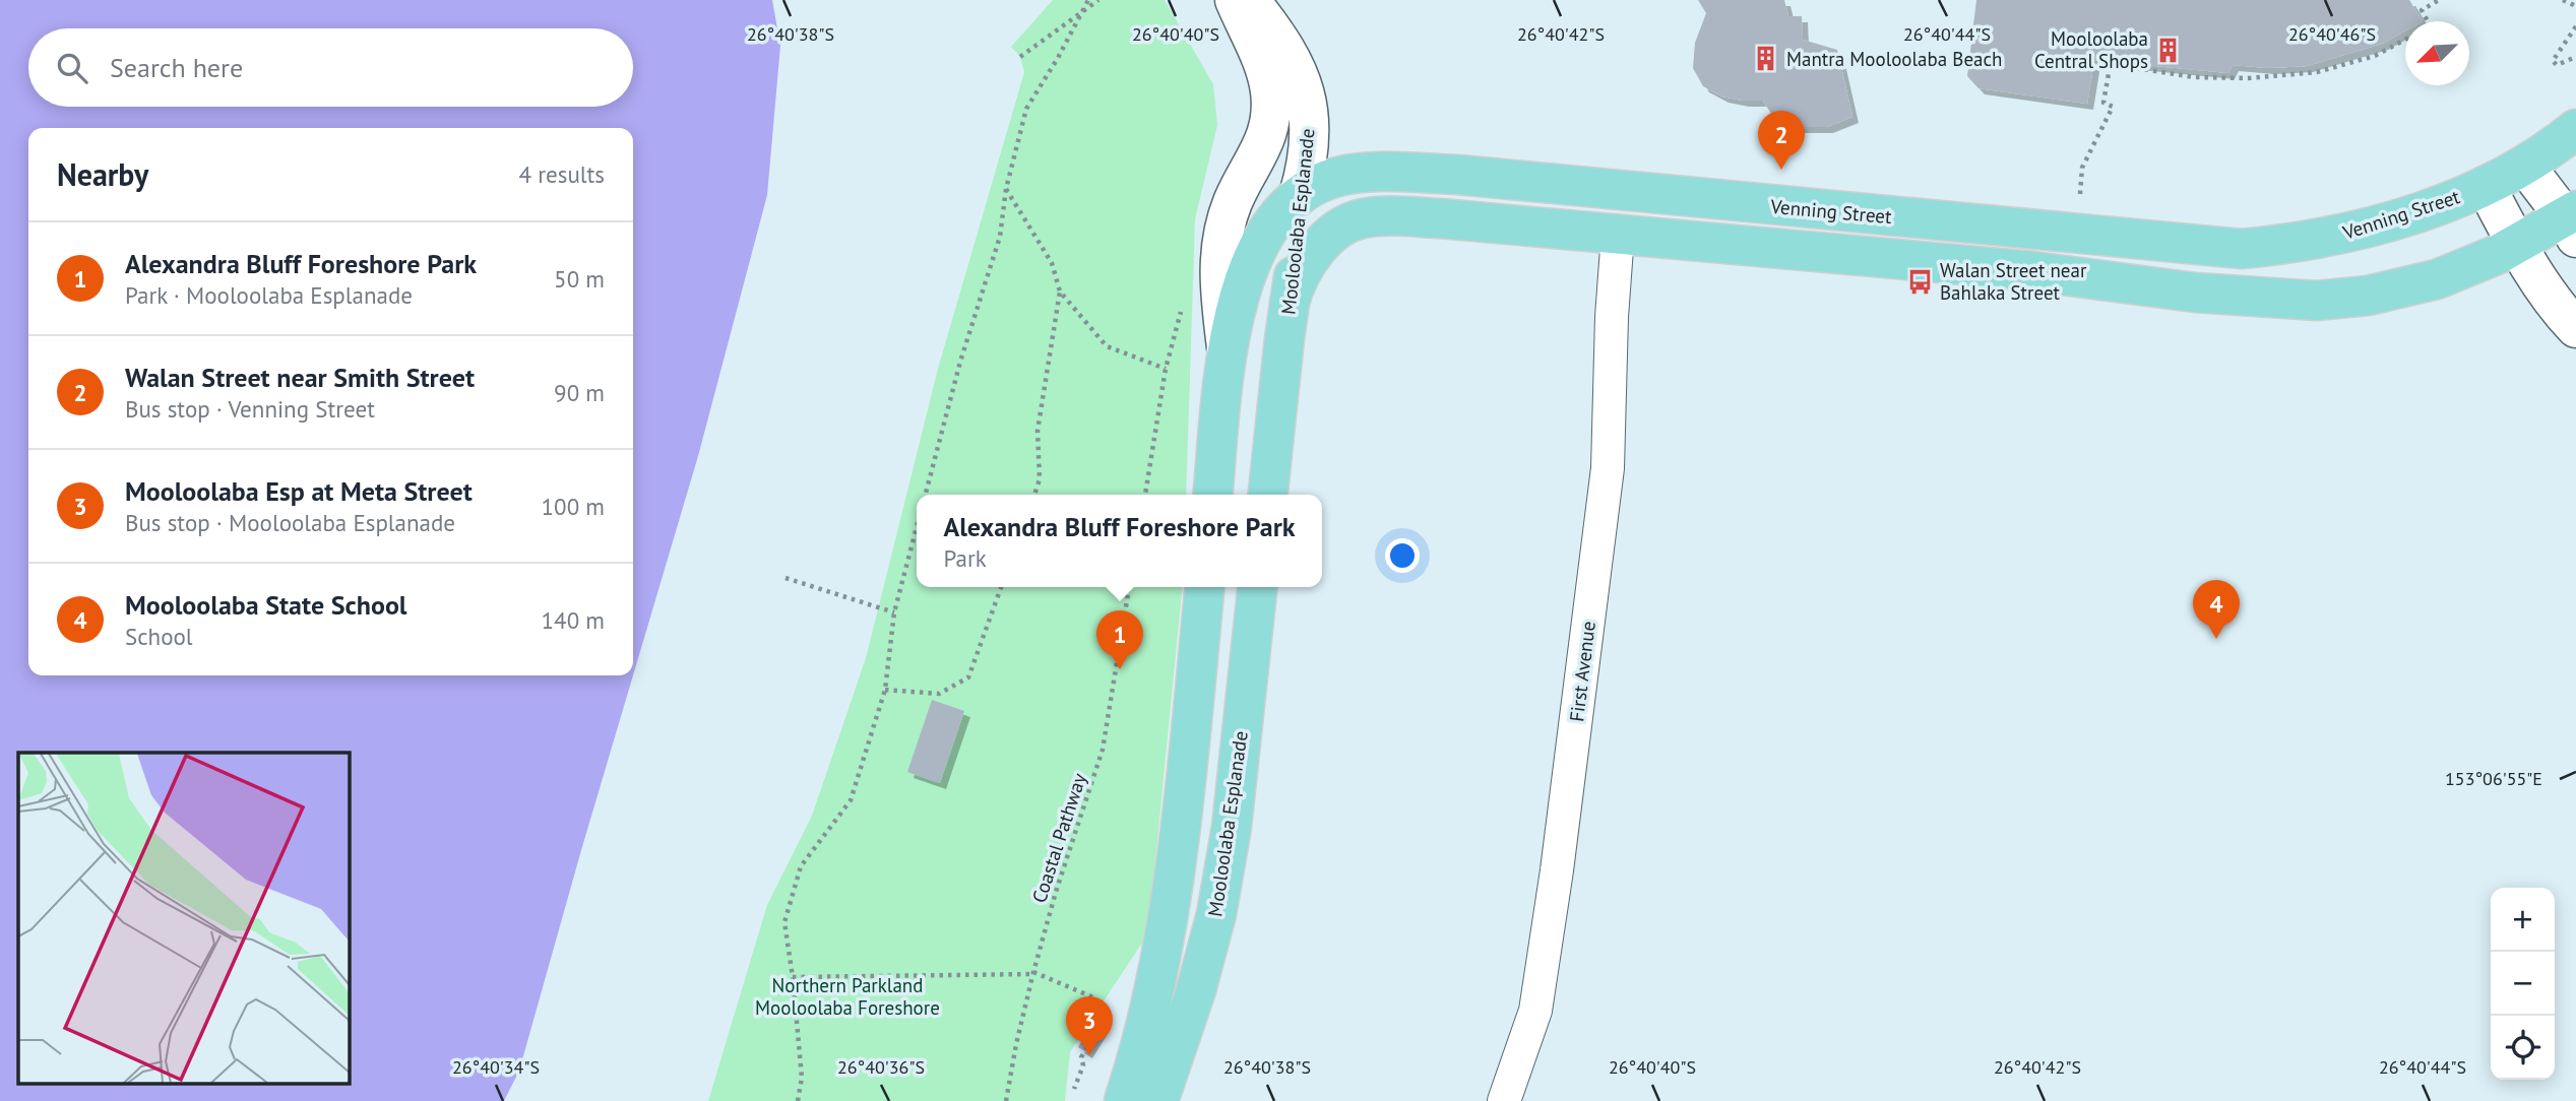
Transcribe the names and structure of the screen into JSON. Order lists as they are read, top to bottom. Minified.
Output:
{"streets":{"main road":["Venning Street","Mooloolaba Esplanade"],"street":["First Avenue"],"path":["Coastal Pathway"]},"crossings":[["Venning Street","Mooloolaba Esplanade"]],"parks":["Northern Parkland Mooloolaba Foreshore"],"places":{"building":["Mooloolaba Central Shops","Mantra Mooloolaba Beach"],"bus stop":["Walan Street near Bahlaka Street"]},"north":"bottom left","page":{"search":"Search here","pins":["2","4","1","3"],"heading":["Nearby","4 results"],"list":[{"mark":"1","name":"Alexandra Bluff Foreshore Park","note":"Park · Mooloolaba Esplanade","value":"50 m"},{"mark":"2","name":"Walan Street near Smith Street","note":"Bus stop · Venning Street","value":"90 m"},{"mark":"3","name":"Mooloolaba Esp at Meta Street","note":"Bus stop · Mooloolaba Esplanade","value":"100 m"},{"mark":"4","name":"Mooloolaba State School","note":"School","value":"140 m"}],"popup":["Alexandra Bluff Foreshore Park","Park"],"map_buttons":["+","−"]},"coordinates":["26°40'46\"S","26°40'38\"S","26°40'40\"S","26°40'42\"S","26°40'44\"S","153°06'55\"E","26°40'34\"S","26°40'36\"S"]}
